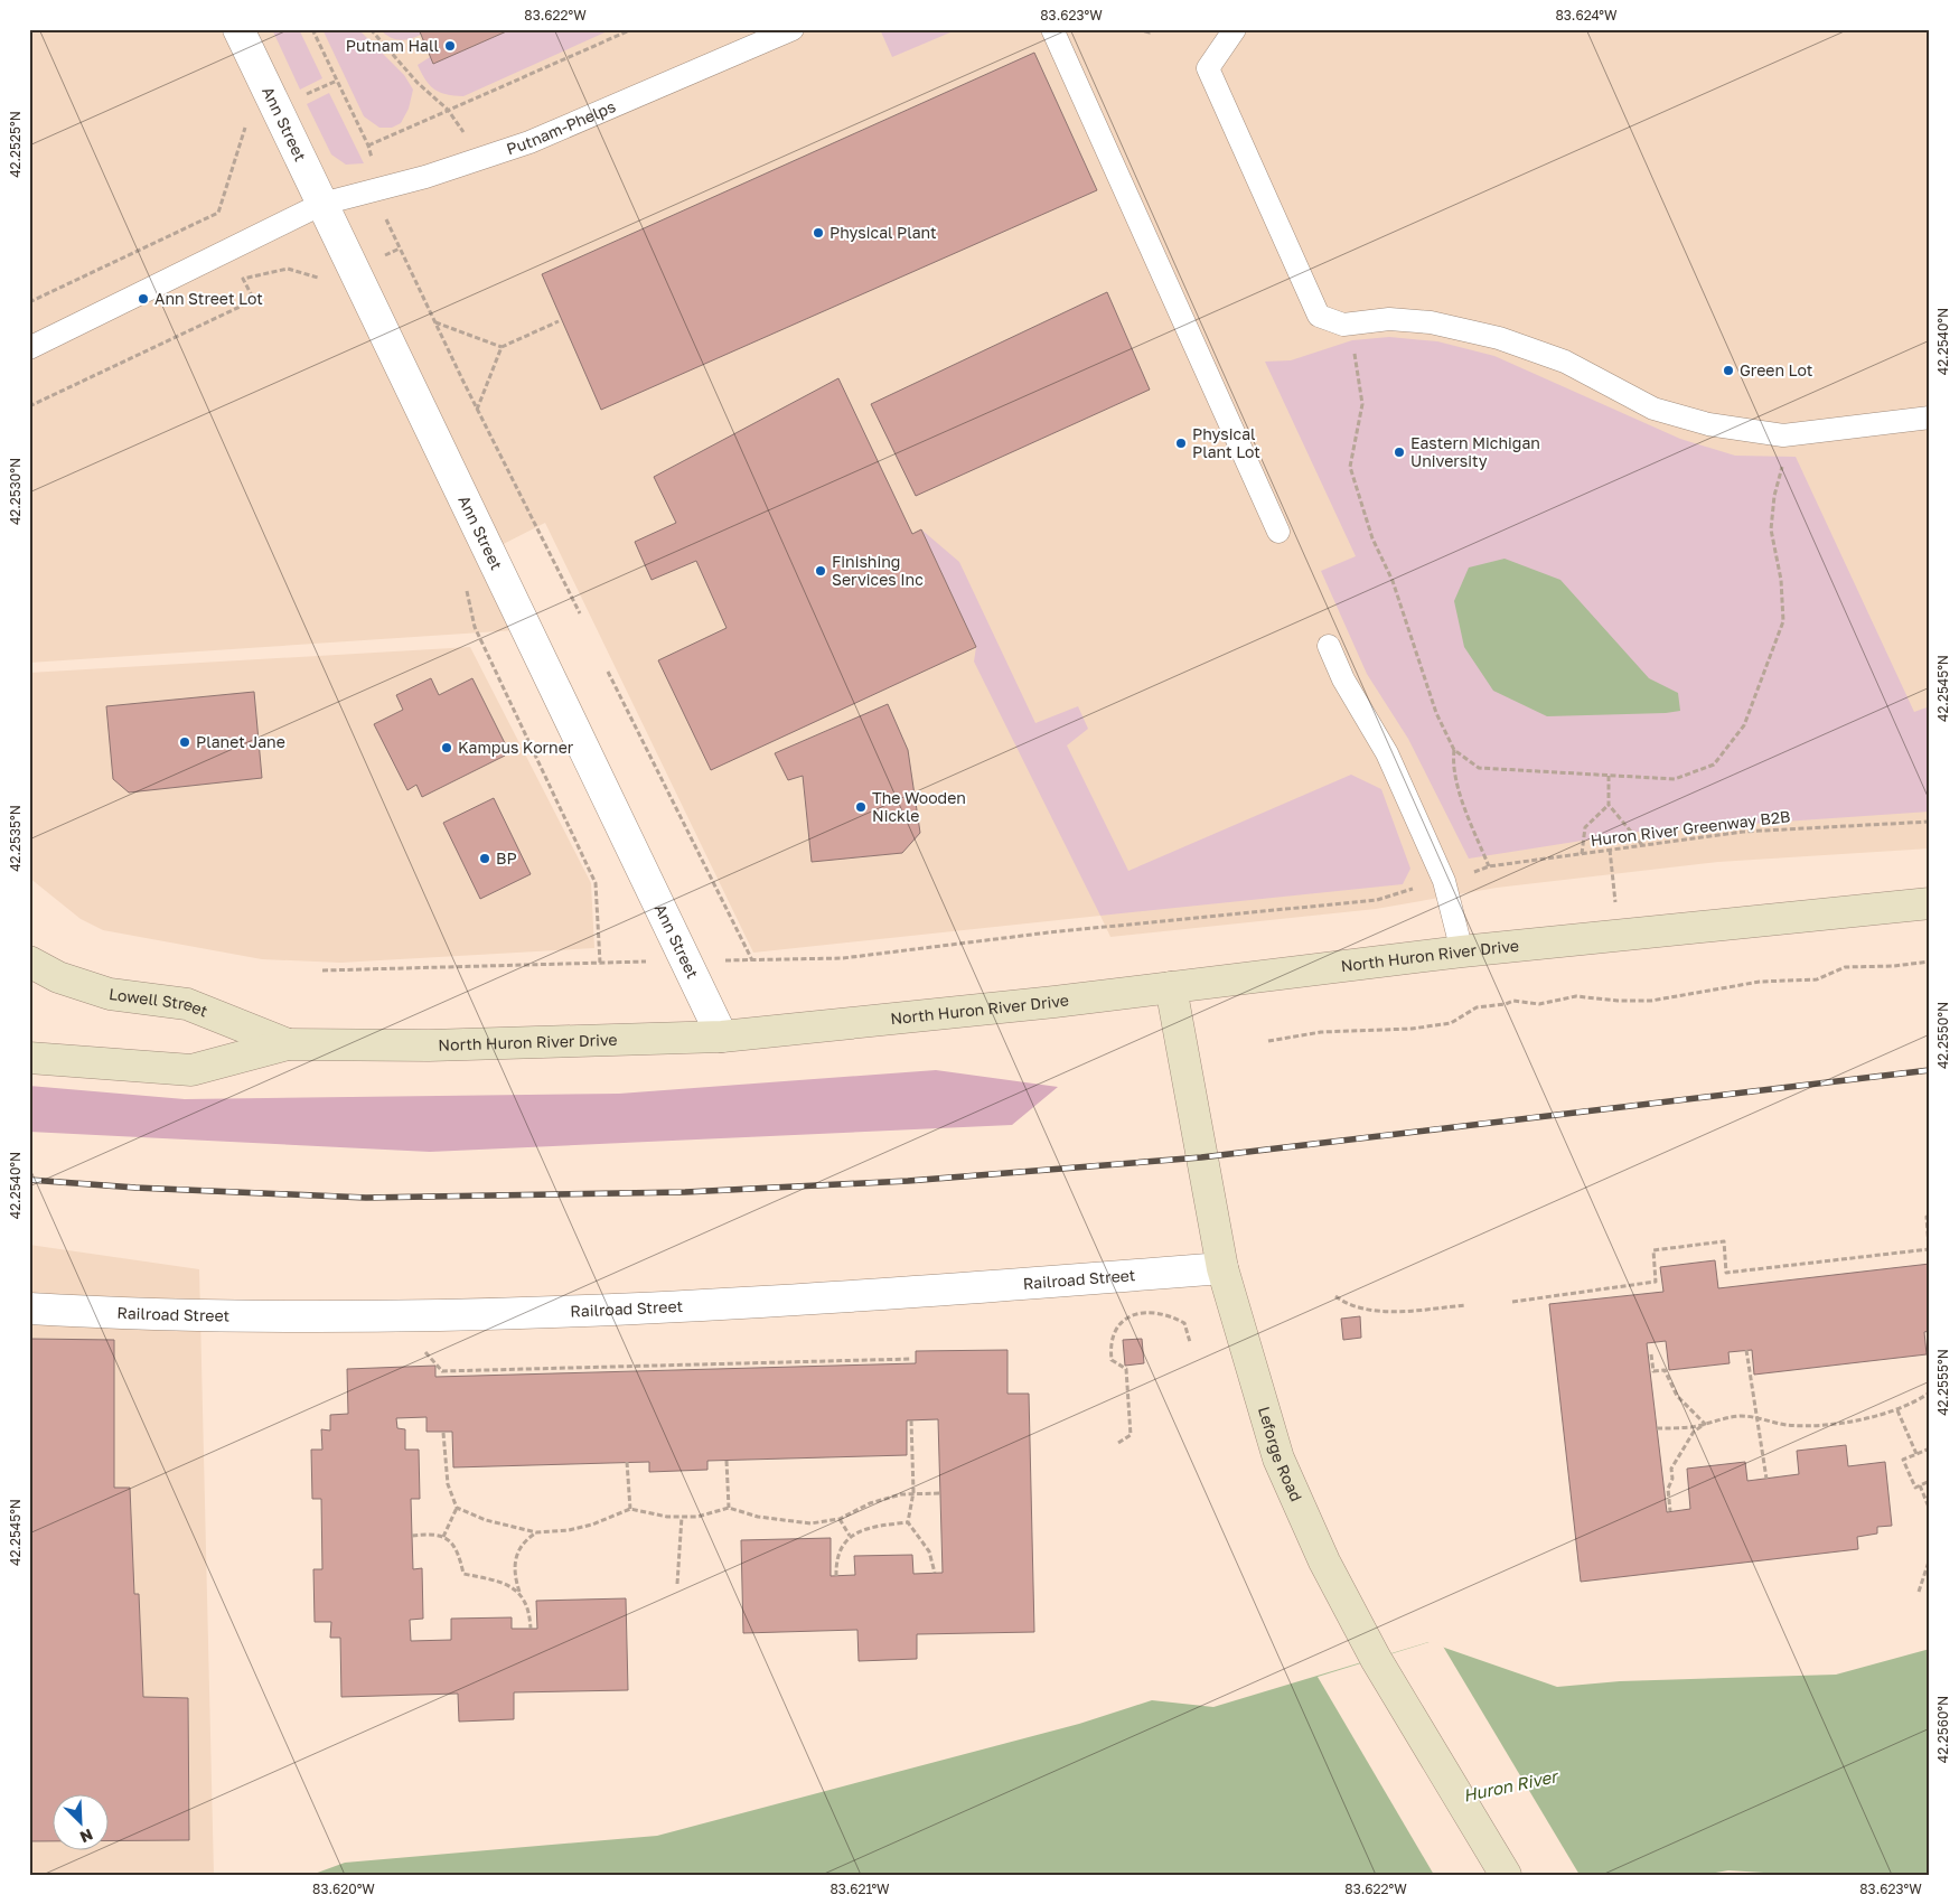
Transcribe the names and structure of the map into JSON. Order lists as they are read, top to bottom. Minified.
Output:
{"streets":{"main road":["North Huron River Drive","Lowell Street","Leforge Road"],"street":["Ann Street","Railroad Street"],"lane":["Putnam-Phelps"],"path":["Huron River Greenway B2B"]},"crossings":[["Ann Street","Putnam-Phelps"],["Ann Street","Huron River Greenway B2B"],["Ann Street","North Huron River Drive"],["North Huron River Drive","Lowell Street"],["North Huron River Drive","Leforge Road"],["Railroad Street","Leforge Road"]],"water":["Huron River"],"places":["Putnam Hall","Physical Plant","Ann Street Lot","Green Lot","Physical Plant Lot","Eastern Michigan University","Finishing Services Inc","Planet Jane","Kampus Korner","The Wooden Nickle","BP"],"north":"bottom right","coordinates":["83.622°W","83.623°W","83.624°W","42.2525°N","42.2540°N","42.2530°N","42.2545°N","42.2535°N","42.2550°N","42.2555°N","42.2560°N","83.620°W","83.621°W"]}
